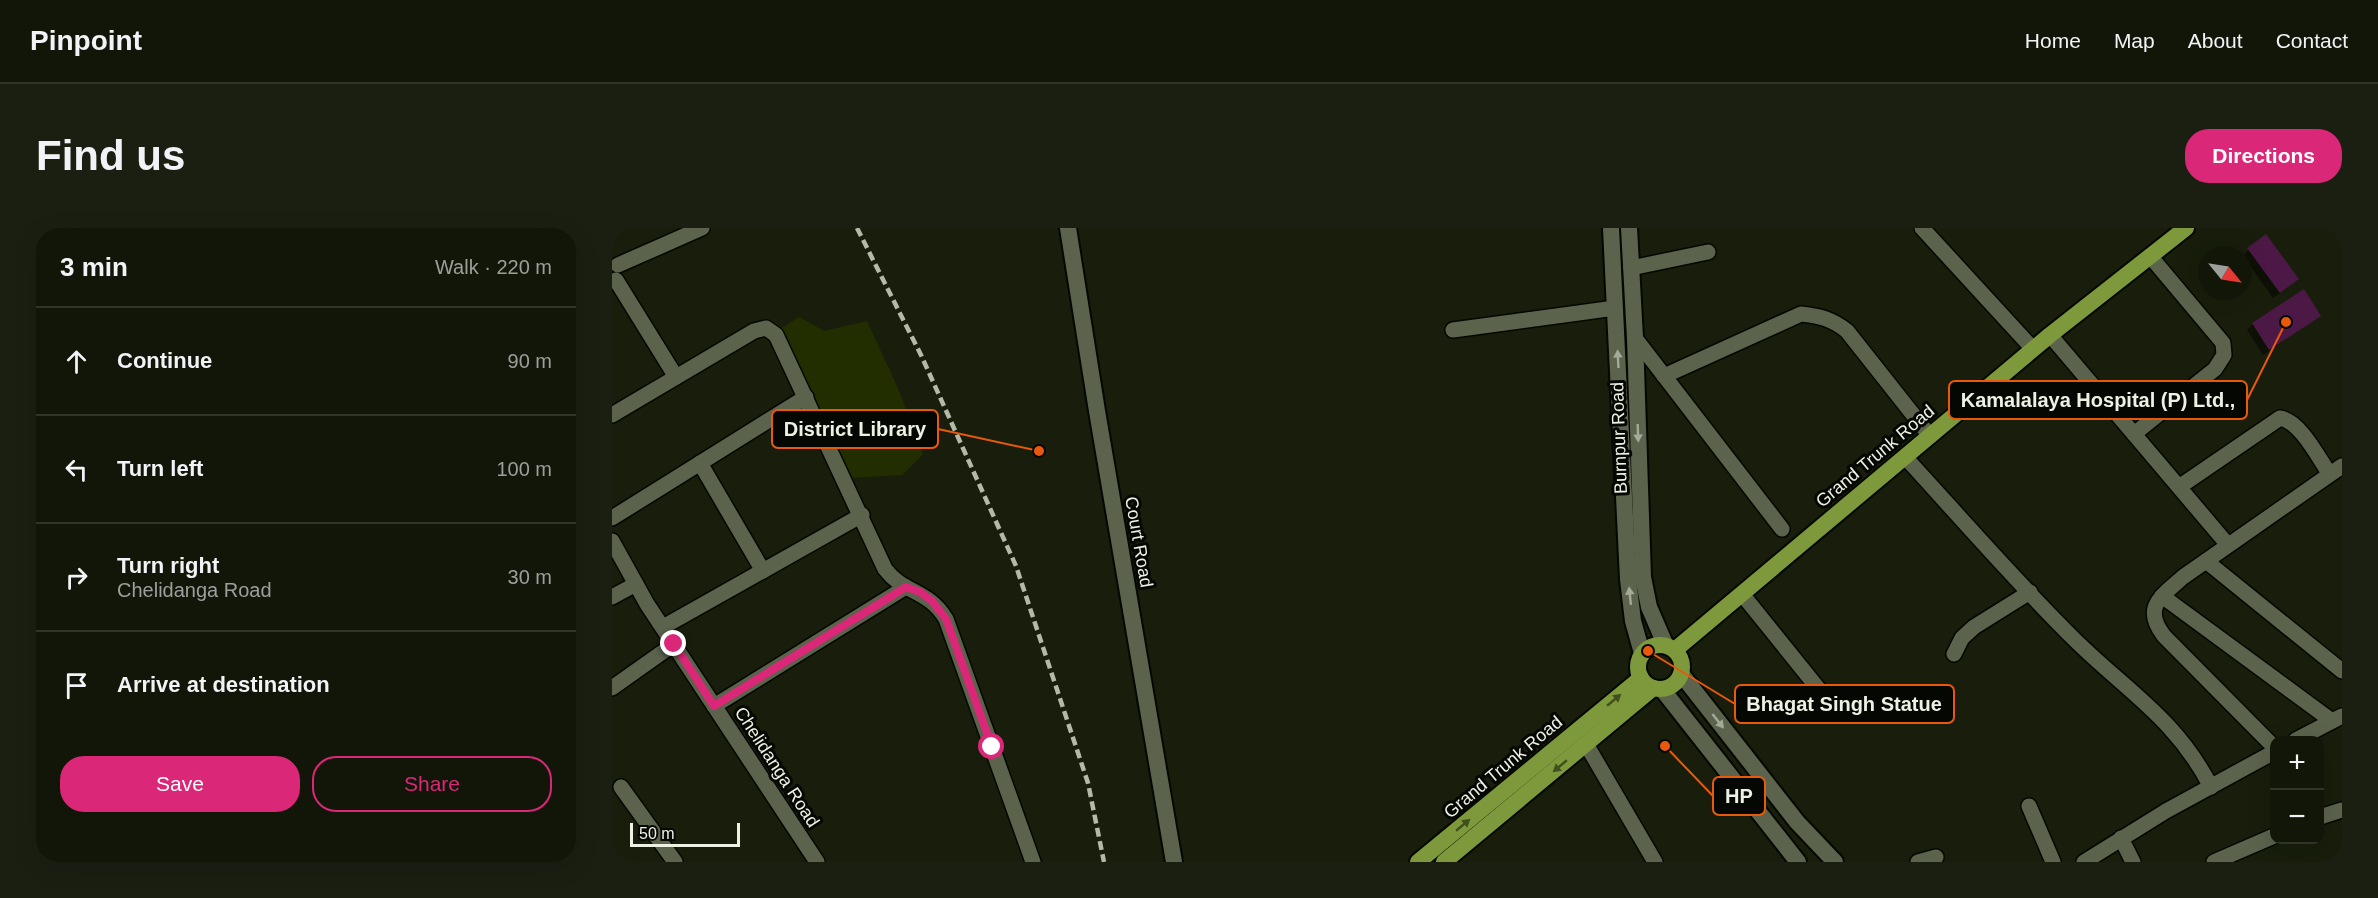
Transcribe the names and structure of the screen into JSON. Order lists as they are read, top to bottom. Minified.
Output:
{"streets":{"main road":["Grand Trunk Road"],"street":["Burnpur Road","Court Road","Chelidanga Road"]},"crossings":[["Burnpur Road","Grand Trunk Road"]],"places":["Kamalalaya Hospital (P) Ltd.,","District Library","Bhagat Singh Statue","HP"],"scale_bar":"50 m","north":"bottom right","page":{"header":"Pinpoint","nav":["Home","Map","About","Contact"],"buttons":["Directions",["Save","Share"]],"title":"Find us","heading":["3 min","Walk · 220 m"],"list":[["Continue","90 m"],["Turn left","100 m"],["Turn right","Chelidanga Road","30 m"],"Arrive at destination"],"map_buttons":["+","−"],"scale":"50 m"}}
